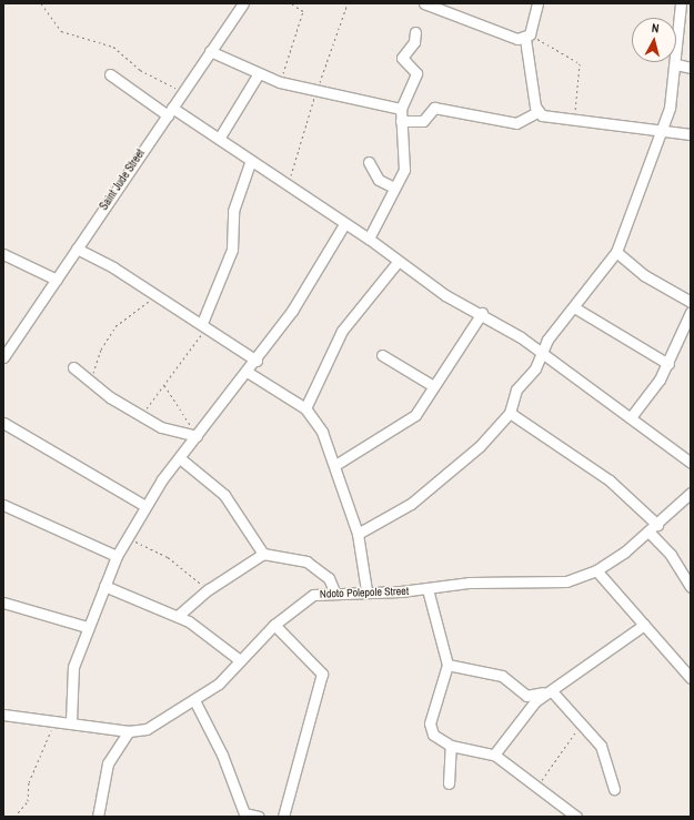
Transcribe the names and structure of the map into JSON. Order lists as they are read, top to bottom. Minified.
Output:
{"streets":{"street":["Saint Jude Street","Ndoto Polepole Street"]},"north":"top"}
